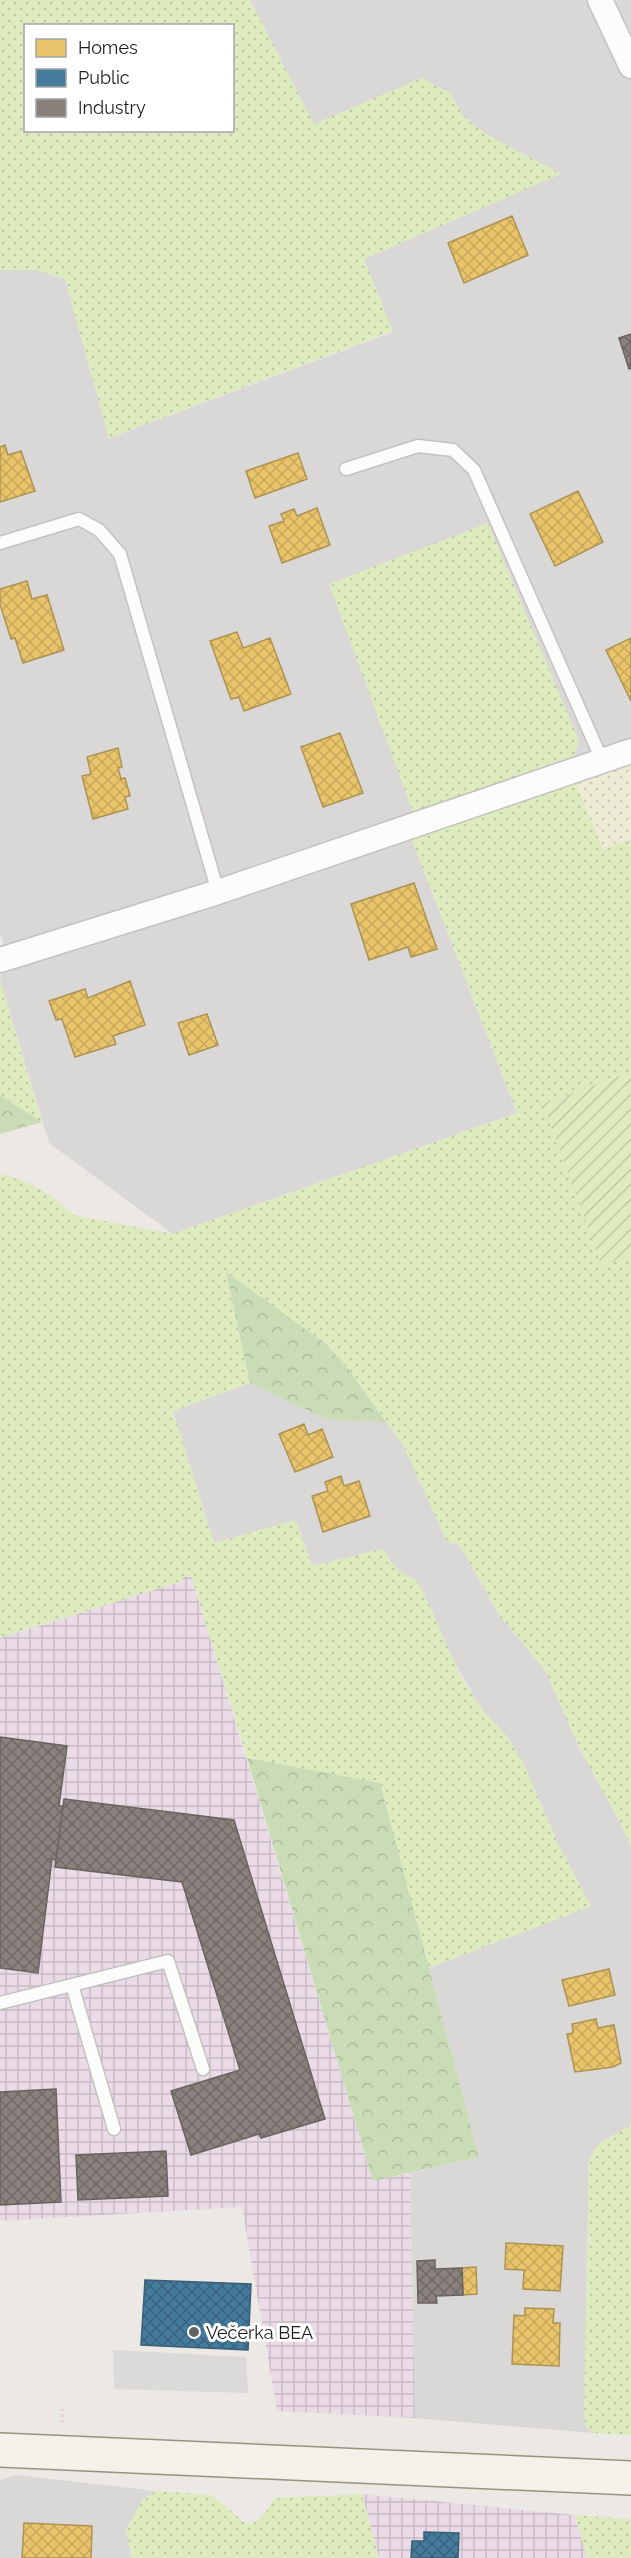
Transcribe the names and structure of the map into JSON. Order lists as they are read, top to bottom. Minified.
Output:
{"places":["Večerka BEA"],"legend":["Homes","Public","Industry"]}
